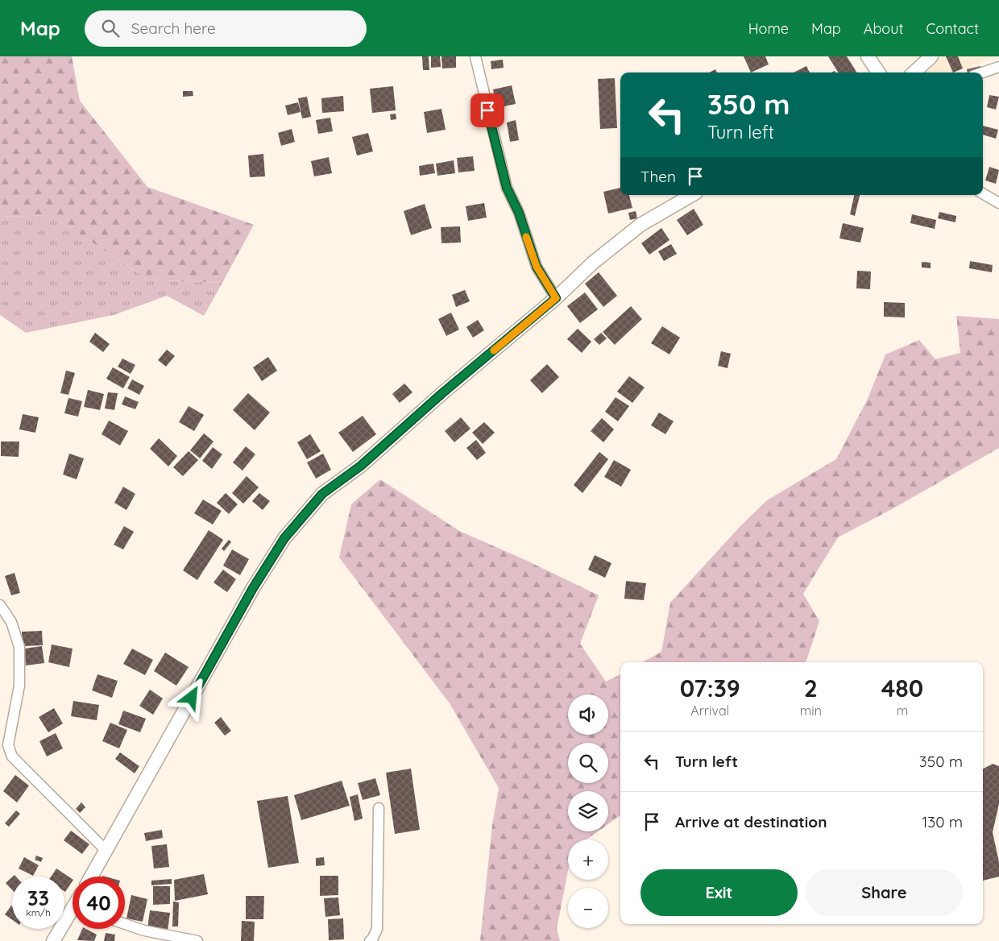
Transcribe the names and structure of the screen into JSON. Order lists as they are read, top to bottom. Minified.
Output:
{"page":{"header":"Map","search":"Search here","nav":["Home","Map","About","Contact"],"turn":["350 m","Turn left"],"then":"Then","eta":["07:39","Arrival","2","min","480","m"],"map_buttons":["+","−"],"list":[{"name":"Turn left","value":"350 m"},{"name":"Arrive at destination","value":"130 m"}],"buttons":["Exit","Share"],"speed":"33 km/h","limit":"40"}}
